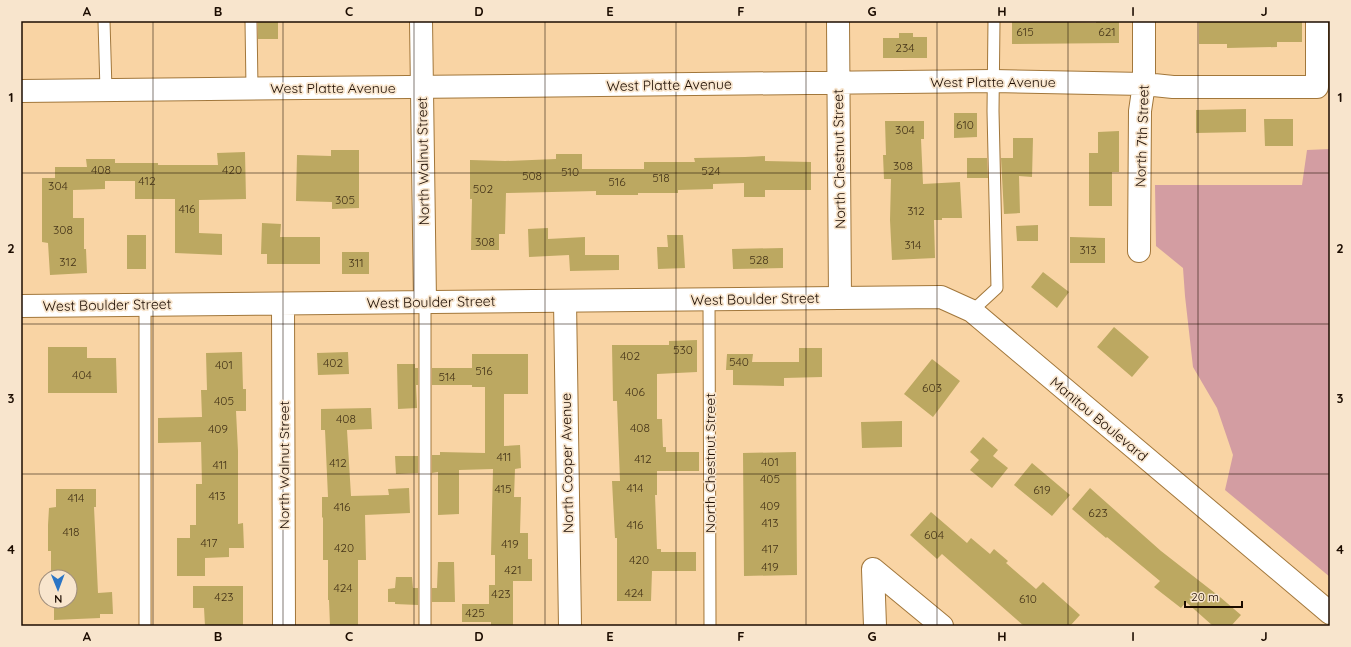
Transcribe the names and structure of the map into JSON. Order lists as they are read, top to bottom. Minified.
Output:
{"streets":{"street":["West Platte Avenue","North 7th Street","North Chestnut Street","North Walnut Street","West Boulder Street","Manitou Boulevard","North Cooper Avenue"]},"crossings":[["West Platte Avenue","North 7th Street"],["West Platte Avenue","North Chestnut Street"],["West Platte Avenue","North Walnut Street"],["North Chestnut Street","West Boulder Street"],["North Chestnut Street","Manitou Boulevard"],["North Walnut Street","West Boulder Street"],["West Boulder Street","Manitou Boulevard"],["West Boulder Street","North Cooper Avenue"]],"house_numbers":["615","621","234","610","304","308","408","420","524","510","508","518","412","516","304","502","305","416","312","308","308","314","313","528","312","311","530","402","540","402","401","516","404","514","603","406","405","408","408","409","411","412","401","412","411","405","414","415","619","413","414","409","416","623","413","416","418","604","417","419","420","417","420","419","421","424","424","423","423","610","425"],"scale_bar":"20 m","north":"bottom","grid":{"columns":["A","B","C","D","E","F","G","H","I","J"],"rows":["1","2","3","4"]}}
